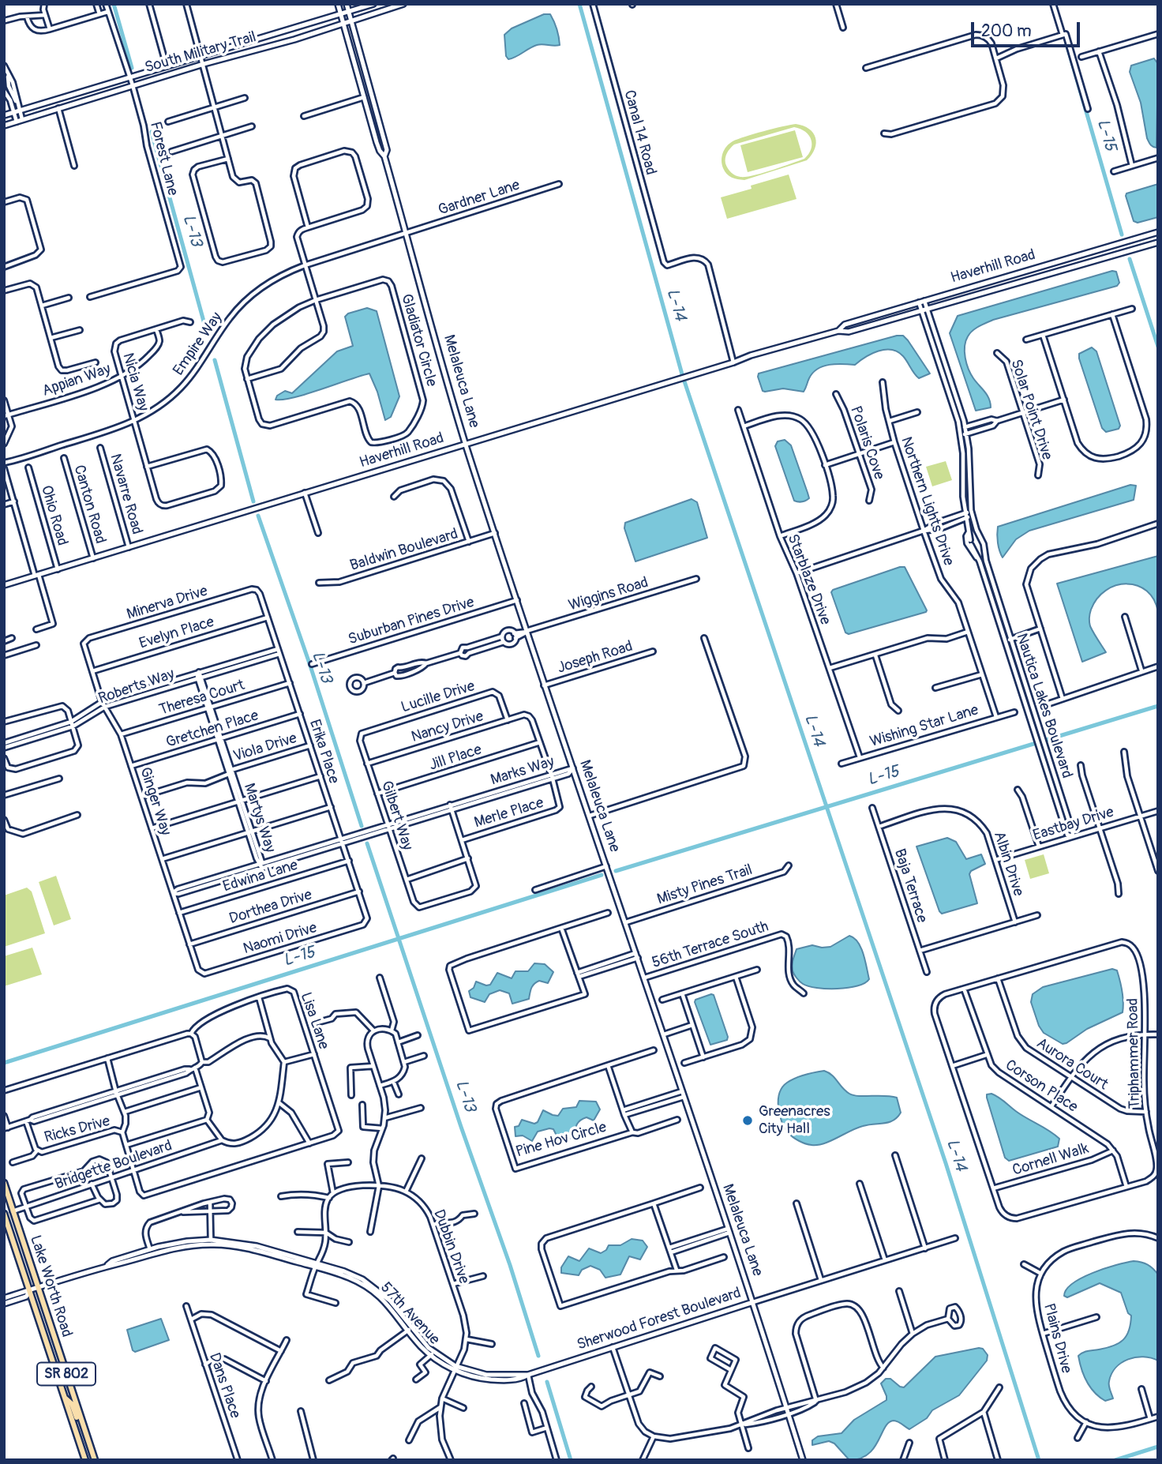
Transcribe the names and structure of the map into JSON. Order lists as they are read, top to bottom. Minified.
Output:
{"streets":{"main road":["Lake Worth Road","SR 802"],"street":["South Military Trail","Canal 14 Road","Forest Lane","Gardner Lane","Haverhill Road","Gladiator Circle","Empire Way","Appian Way","Melaleuca Lane","Nicia Way","Solar Point Drive","Polaris Cove","Navarre Road","Northern Lights Drive","Canton Road","Ohio Road","Baldwin Boulevard","Starblaze Drive","Wiggins Road","Minerva Drive","Suburban Pines Drive","Evelyn Place","Joseph Road","Roberts Way","Lucille Drive","Theresa Court","Nautica Lakes Boulevard","Wishing Star Lane","Nancy Drive","Gretchen Place","Viola Drive","Erika Place","Jill Place","Marks Way","Ginger Way","Merle Place","Gilbert Way","Martys Way","Eastbay Drive","Albin Drive","Edwina Lane","Misty Pines Trail","Baja Terrace","Dorthea Drive","Naomi Drive","56th Terrace South","Lisa Lane","Triphammer Road","Aurora Court","Corson Place","Ricks Drive","Pine Hov Circle","Cornell Walk","Bridgette Boulevard","Dubbin Drive","57th Avenue","Sherwood Forest Boulevard","Plains Drive","Dans Place"]},"crossings":[["South Military Trail","Forest Lane"],["South Military Trail","Melaleuca Lane"],["Canal 14 Road","Haverhill Road"],["Gardner Lane","Empire Way"],["Gardner Lane","Melaleuca Lane"],["Haverhill Road","Melaleuca Lane"],["Haverhill Road","Navarre Road"],["Haverhill Road","Canton Road"],["Haverhill Road","Ohio Road"],["Haverhill Road","Nautica Lakes Boulevard"],["Empire Way","Melaleuca Lane"],["Empire Way","Nicia Way"],["Appian Way","Nicia Way"],["Melaleuca Lane","Baldwin Boulevard"],["Melaleuca Lane","Wiggins Road"],["Melaleuca Lane","Suburban Pines Drive"],["Melaleuca Lane","Joseph Road"],["Melaleuca Lane","Marks Way"],["Melaleuca Lane","Misty Pines Trail"],["Melaleuca Lane","56th Terrace South"],["Melaleuca Lane","Sherwood Forest Boulevard"],["Northern Lights Drive","Wishing Star Lane"],["Starblaze Drive","Wishing Star Lane"],["Minerva Drive","Erika Place"],["Minerva Drive","Ginger Way"],["Evelyn Place","Erika Place"],["Evelyn Place","Ginger Way"],["Roberts Way","Erika Place"],["Roberts Way","Ginger Way"],["Roberts Way","Martys Way"],["Lucille Drive","Nancy Drive"],["Lucille Drive","Gilbert Way"],["Theresa Court","Erika Place"],["Theresa Court","Ginger Way"],["Theresa Court","Martys Way"],["Nautica Lakes Boulevard","Eastbay Drive"],["Nancy Drive","Jill Place"],["Nancy Drive","Gilbert Way"],["Gretchen Place","Erika Place"],["Gretchen Place","Ginger Way"],["Gretchen Place","Martys Way"],["Viola Drive","Erika Place"],["Viola Drive","Ginger Way"],["Viola Drive","Martys Way"],["Erika Place","Marks Way"],["Erika Place","Edwina Lane"],["Erika Place","Dorthea Drive"],["Erika Place","Naomi Drive"],["Jill Place","Gilbert Way"],["Marks Way","Ginger Way"],["Marks Way","Merle Place"],["Marks Way","Gilbert Way"],["Marks Way","Martys Way"],["Ginger Way","Edwina Lane"],["Ginger Way","Dorthea Drive"],["Ginger Way","Naomi Drive"],["Eastbay Drive","Albin Drive"],["Albin Drive","Baja Terrace"],["Lisa Lane","Ricks Drive"],["Lisa Lane","Bridgette Boulevard"],["Triphammer Road","Aurora Court"],["Triphammer Road","Corson Place"],["Triphammer Road","Cornell Walk"],["Corson Place","Cornell Walk"],["Bridgette Boulevard","Lake Worth Road"],["Lake Worth Road","57th Avenue"],["57th Avenue","Sherwood Forest Boulevard"]],"water":["L-15","L-13","L-14"],"places":["Greenacres City Hall"],"scale_bar":"200 m"}
